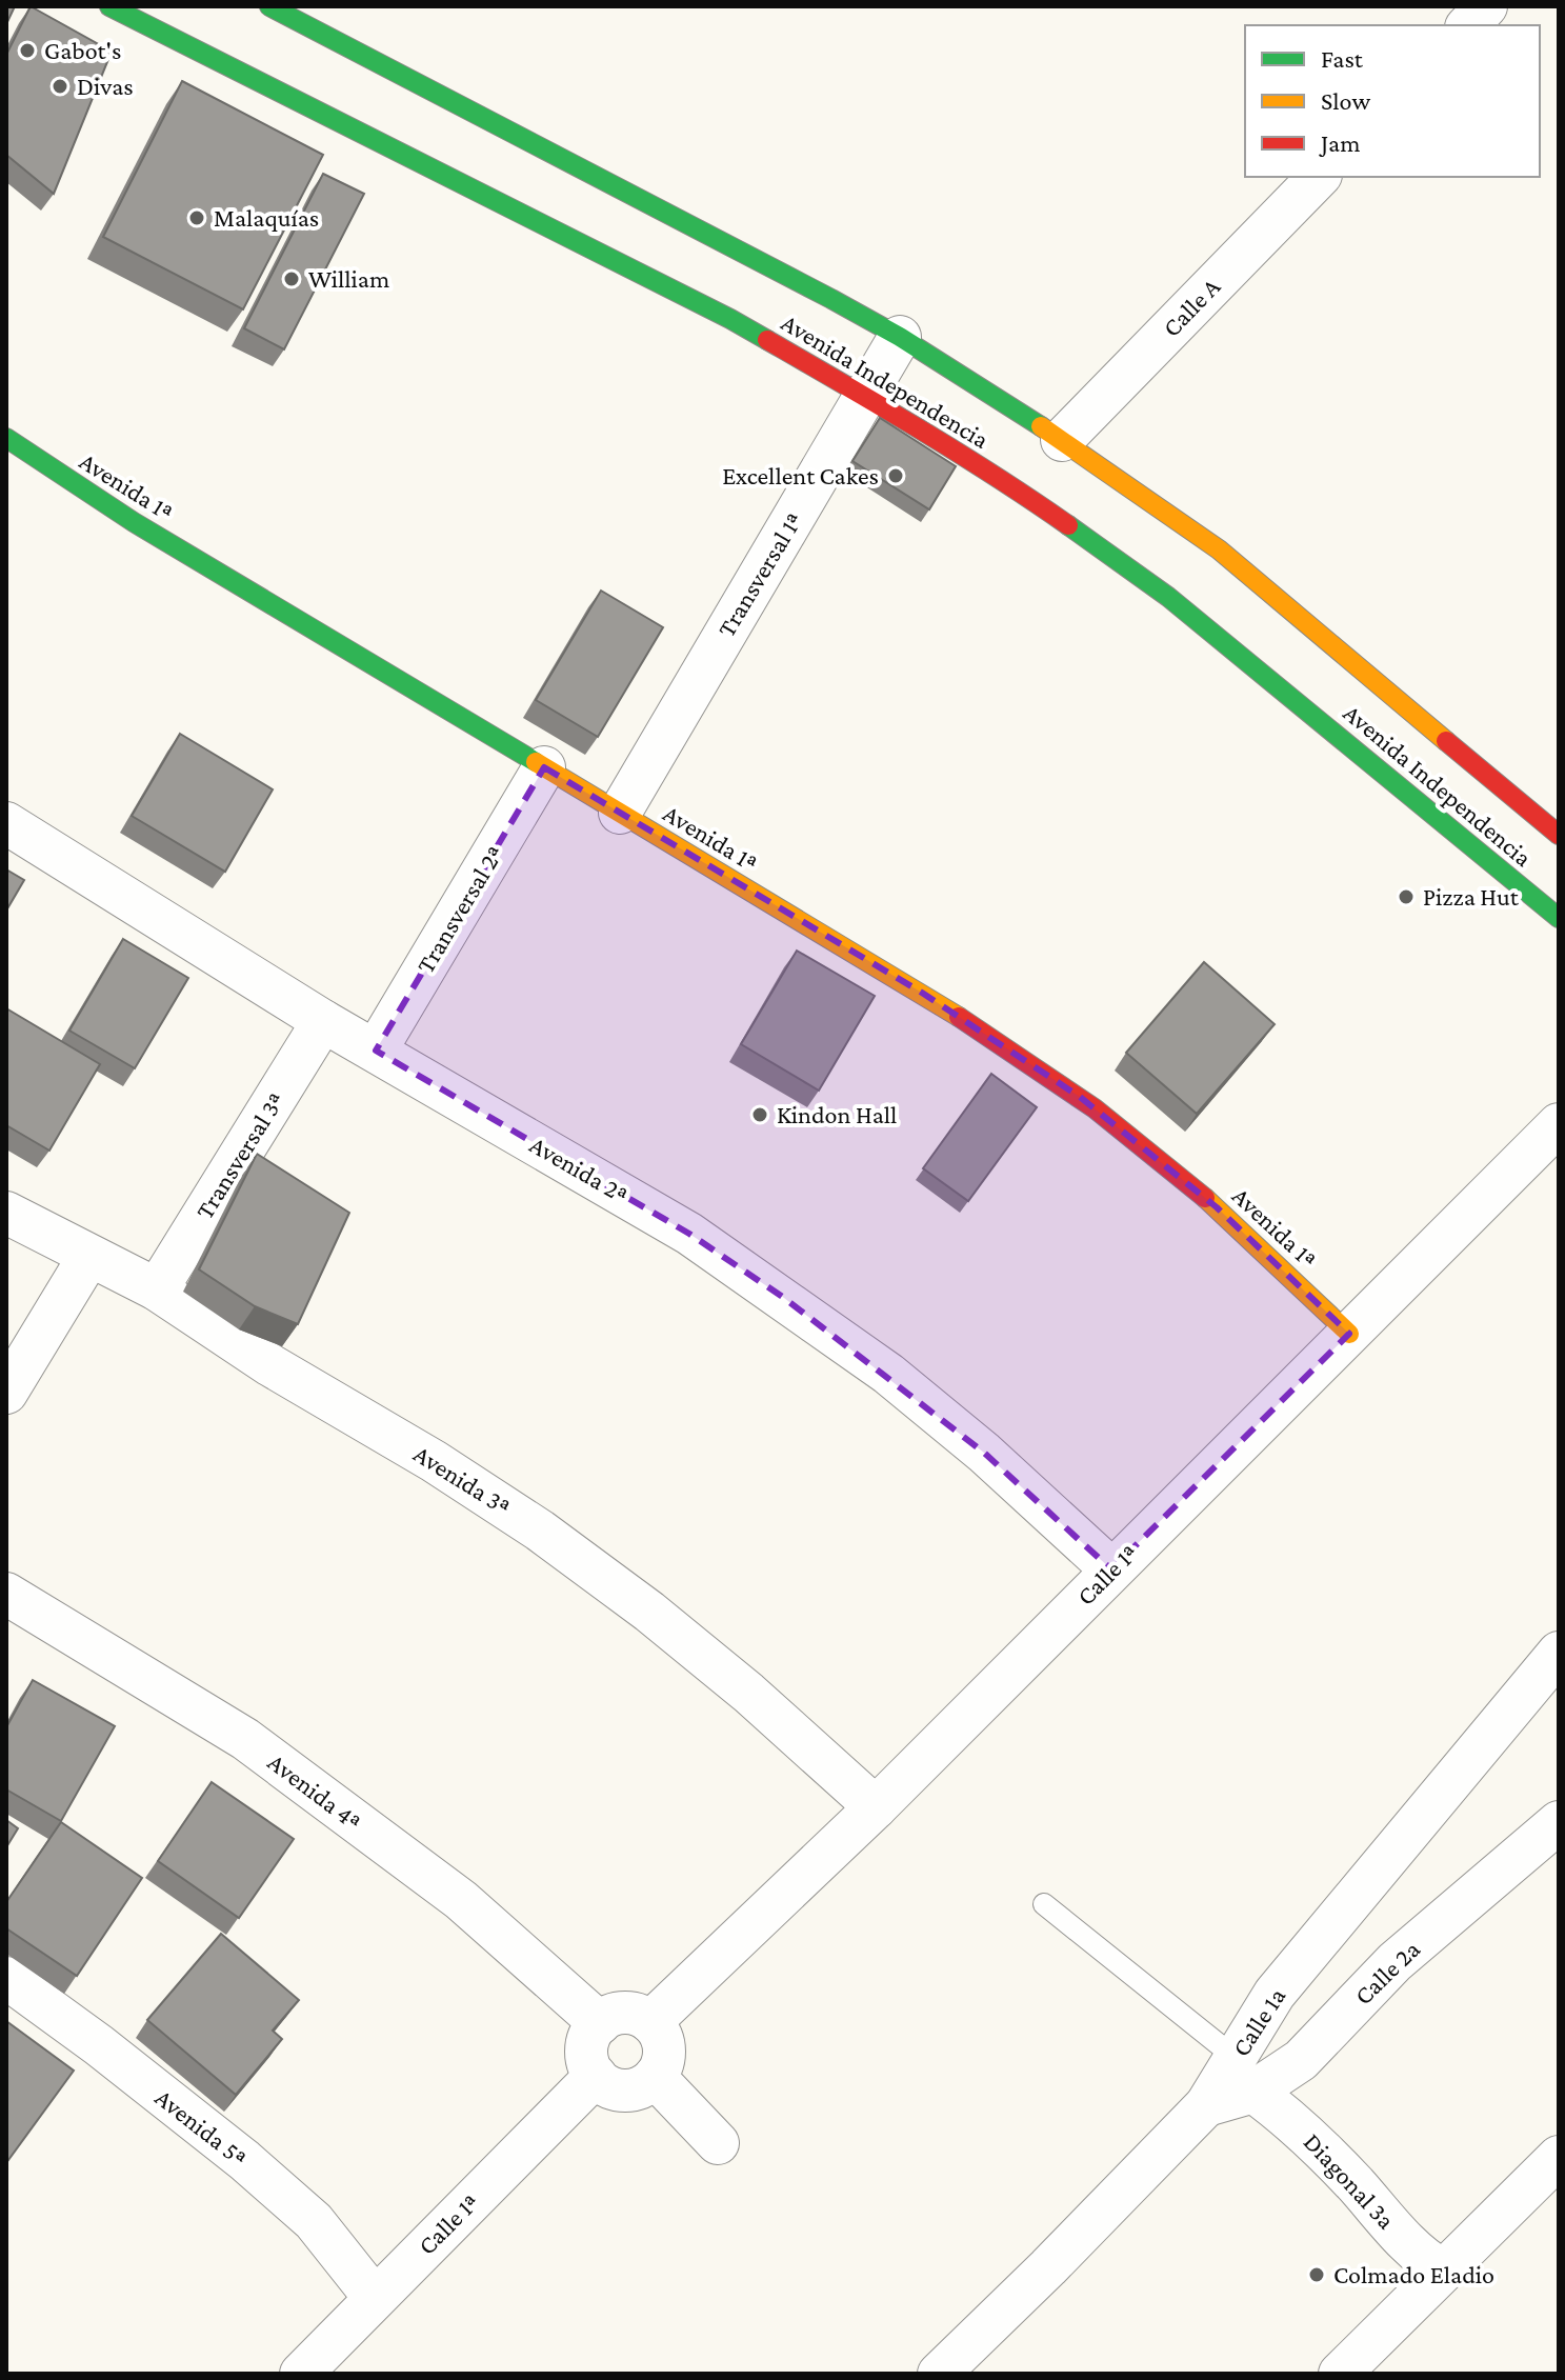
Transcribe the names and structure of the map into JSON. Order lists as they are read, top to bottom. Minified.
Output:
{"streets":{"main road":["Avenida Independencia","Avenida 1ª"],"street":["Calle A","Transversal 1ª","Transversal 2ª","Transversal 3ª","Avenida 2ª","Avenida 3ª","Calle 1ª","Avenida 4ª","Calle 2a","Calle 1a","Avenida 5ª","Diagonal 3a"]},"crossings":[["Calle A","Avenida Independencia"],["Avenida Independencia","Transversal 1ª"],["Avenida 1ª","Transversal 1ª"],["Avenida 1ª","Transversal 2ª"],["Avenida 1ª","Calle 1ª"],["Transversal 2ª","Avenida 2ª"],["Transversal 3ª","Avenida 2ª"],["Transversal 3ª","Avenida 3ª"],["Avenida 2ª","Calle 1ª"],["Avenida 3ª","Calle 1ª"],["Calle 1ª","Avenida 4ª"],["Calle 1ª","Avenida 5ª"],["Calle 2a","Calle 1a"],["Calle 2a","Diagonal 3a"],["Calle 1a","Diagonal 3a"]],"places":["Gabot's","Divas","Malaquías","William","Excellent Cakes","Pizza Hut","Kindon Hall","Colmado Eladio"],"legend":["Fast","Slow","Jam"]}
